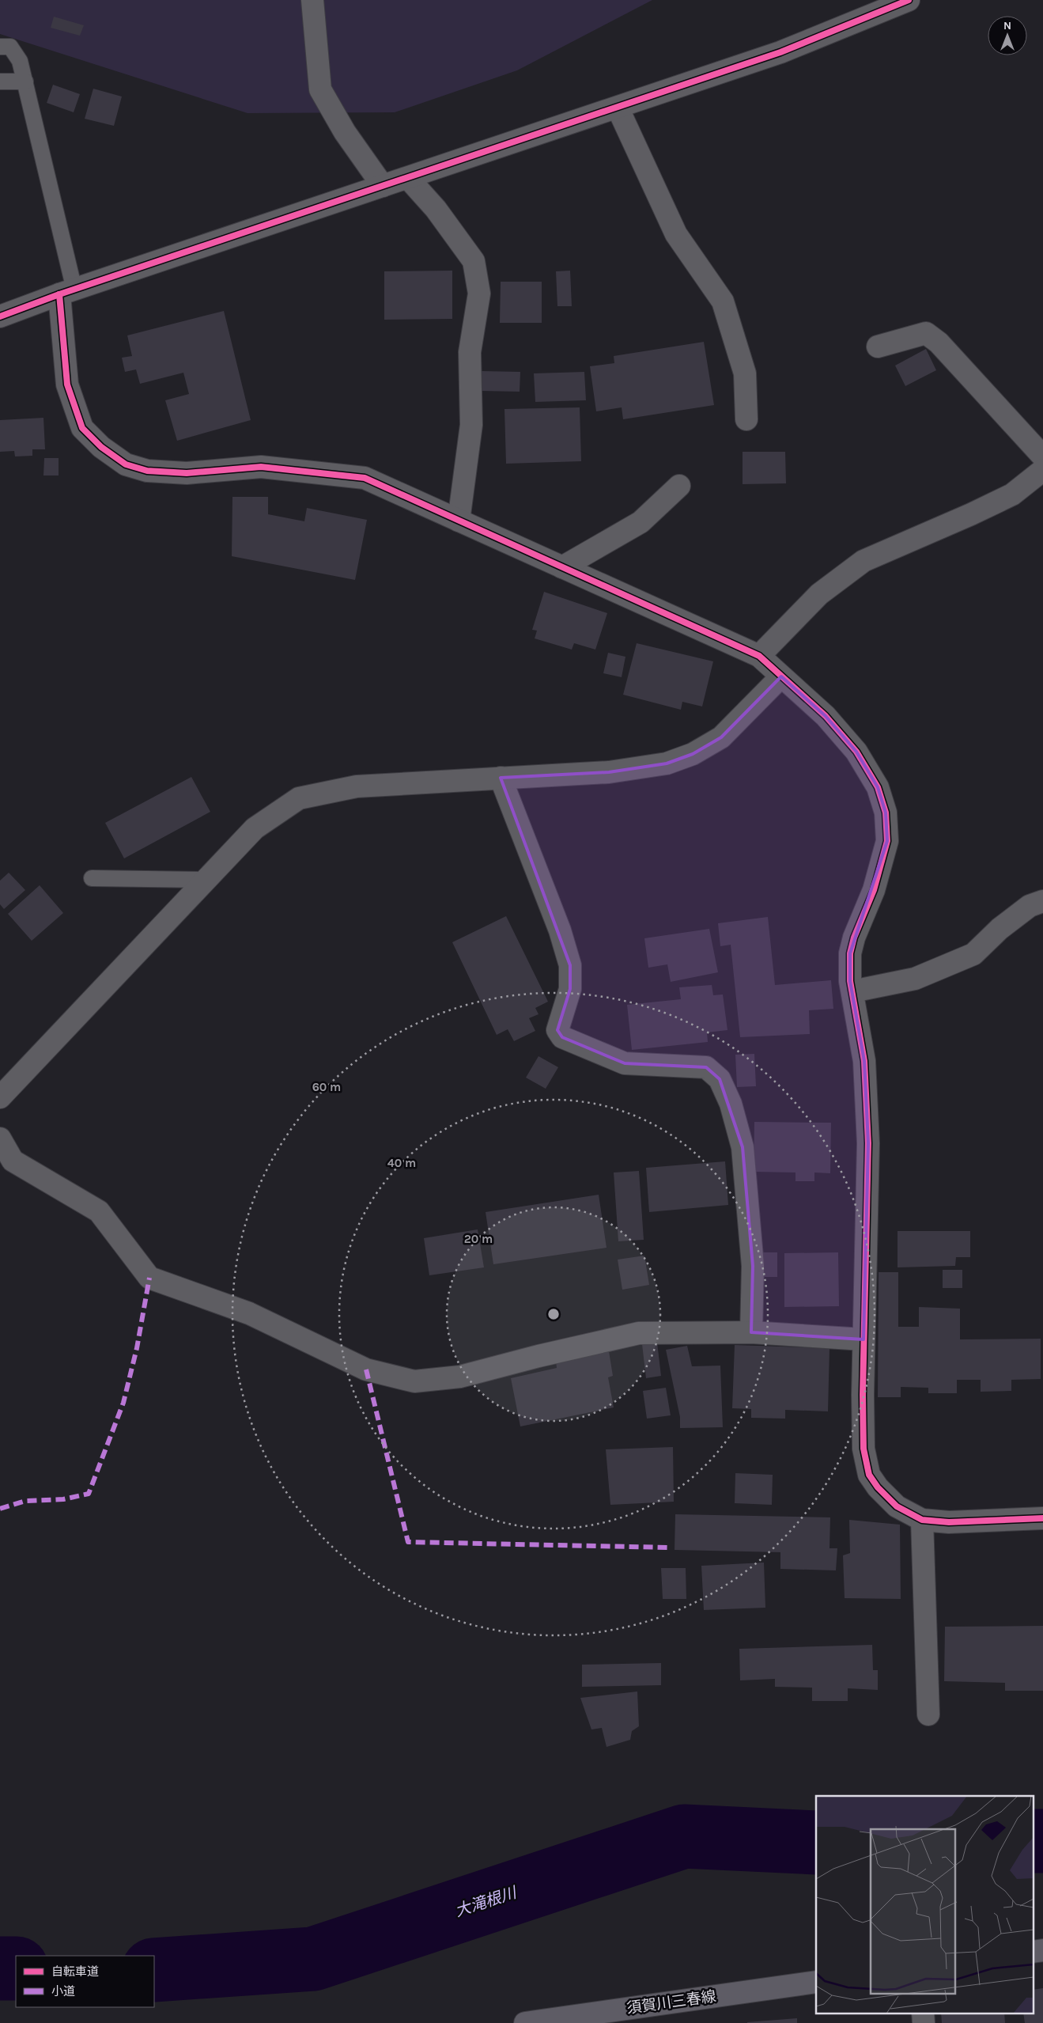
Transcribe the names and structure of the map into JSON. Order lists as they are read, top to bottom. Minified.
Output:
{"streets":{"main road":["須賀川三春線"]},"water":["大滝根川"],"legend":["自転車道","小道"],"north":"top","rings":["60 m","40 m","20 m"]}
